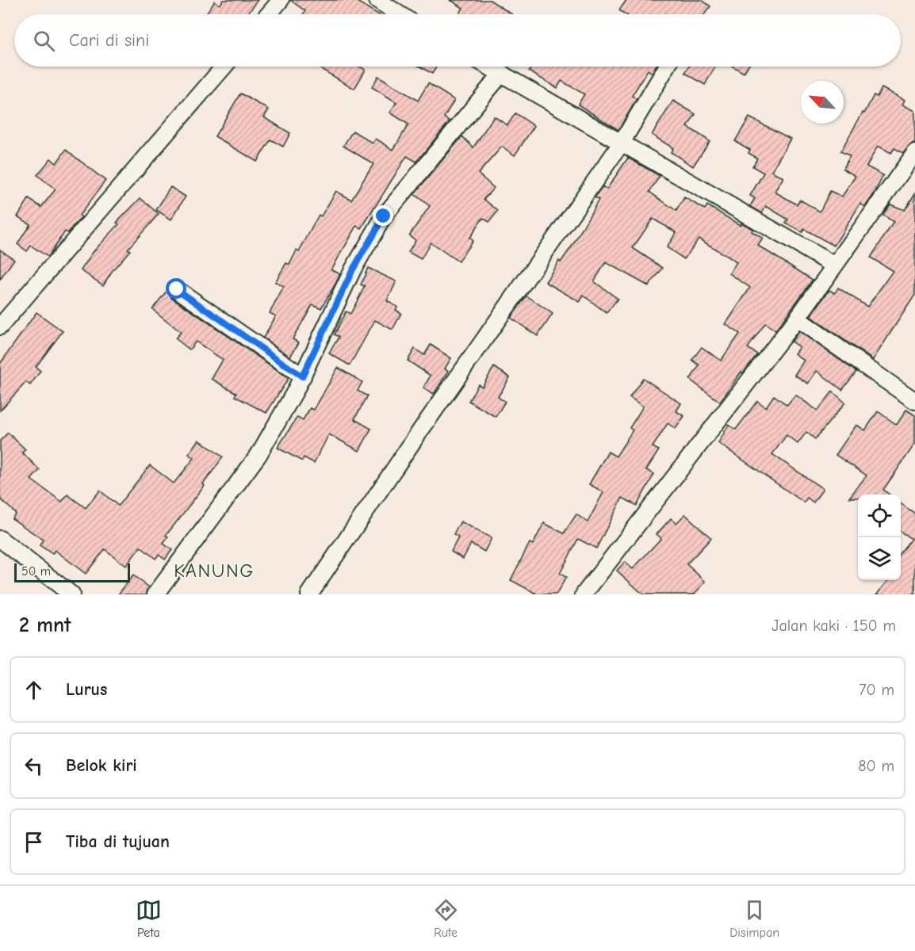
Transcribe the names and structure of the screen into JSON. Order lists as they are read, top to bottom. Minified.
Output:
{"districts":["KANUNG"],"scale_bar":"50 m","north":"top left","page":{"search":"Cari di sini","scale":"50 m","heading":["2 mnt","Jalan kaki · 150 m"],"list":[["Lurus","70 m"],["Belok kiri","80 m"],"Tiba di tujuan"],"nav":["Peta","Rute","Disimpan"]}}
